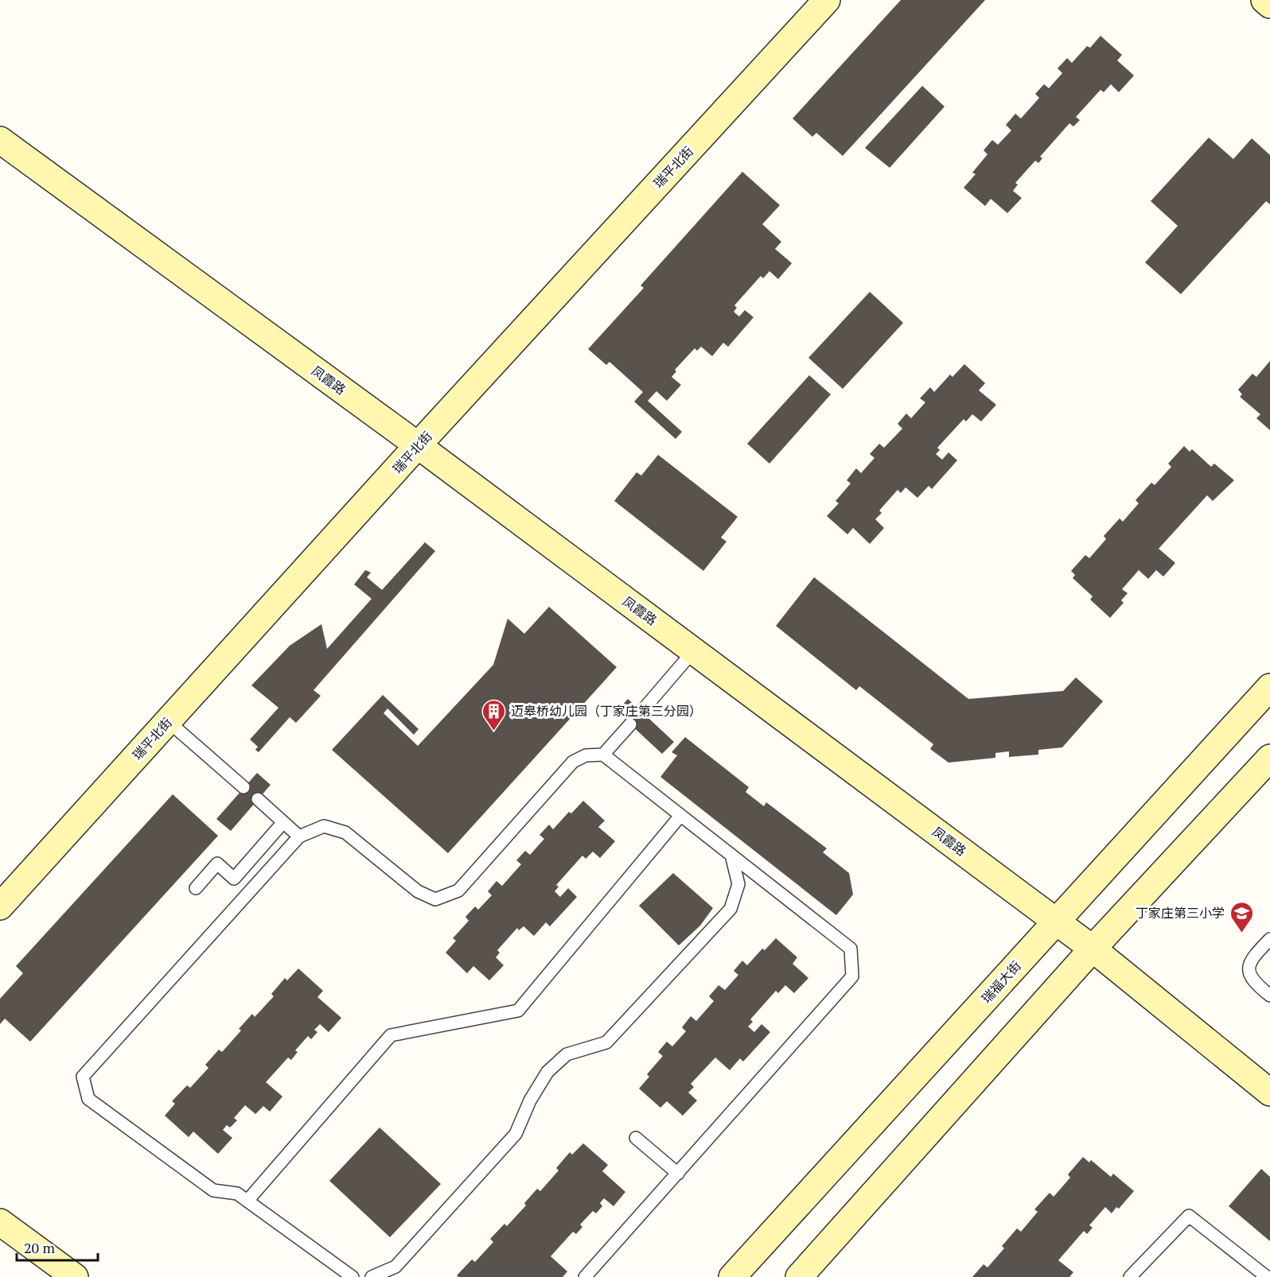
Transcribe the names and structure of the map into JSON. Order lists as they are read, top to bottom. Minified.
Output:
{"streets":{"street":["瑞平北街","凤霞路","瑞福大街"]},"crossings":[["瑞平北街","凤霞路"],["凤霞路","瑞福大街"]],"places":{"building":["迈皋桥幼儿园（丁家庄第三分园）"],"school or university":["丁家庄第三小学"]},"scale_bar":"20 m"}
